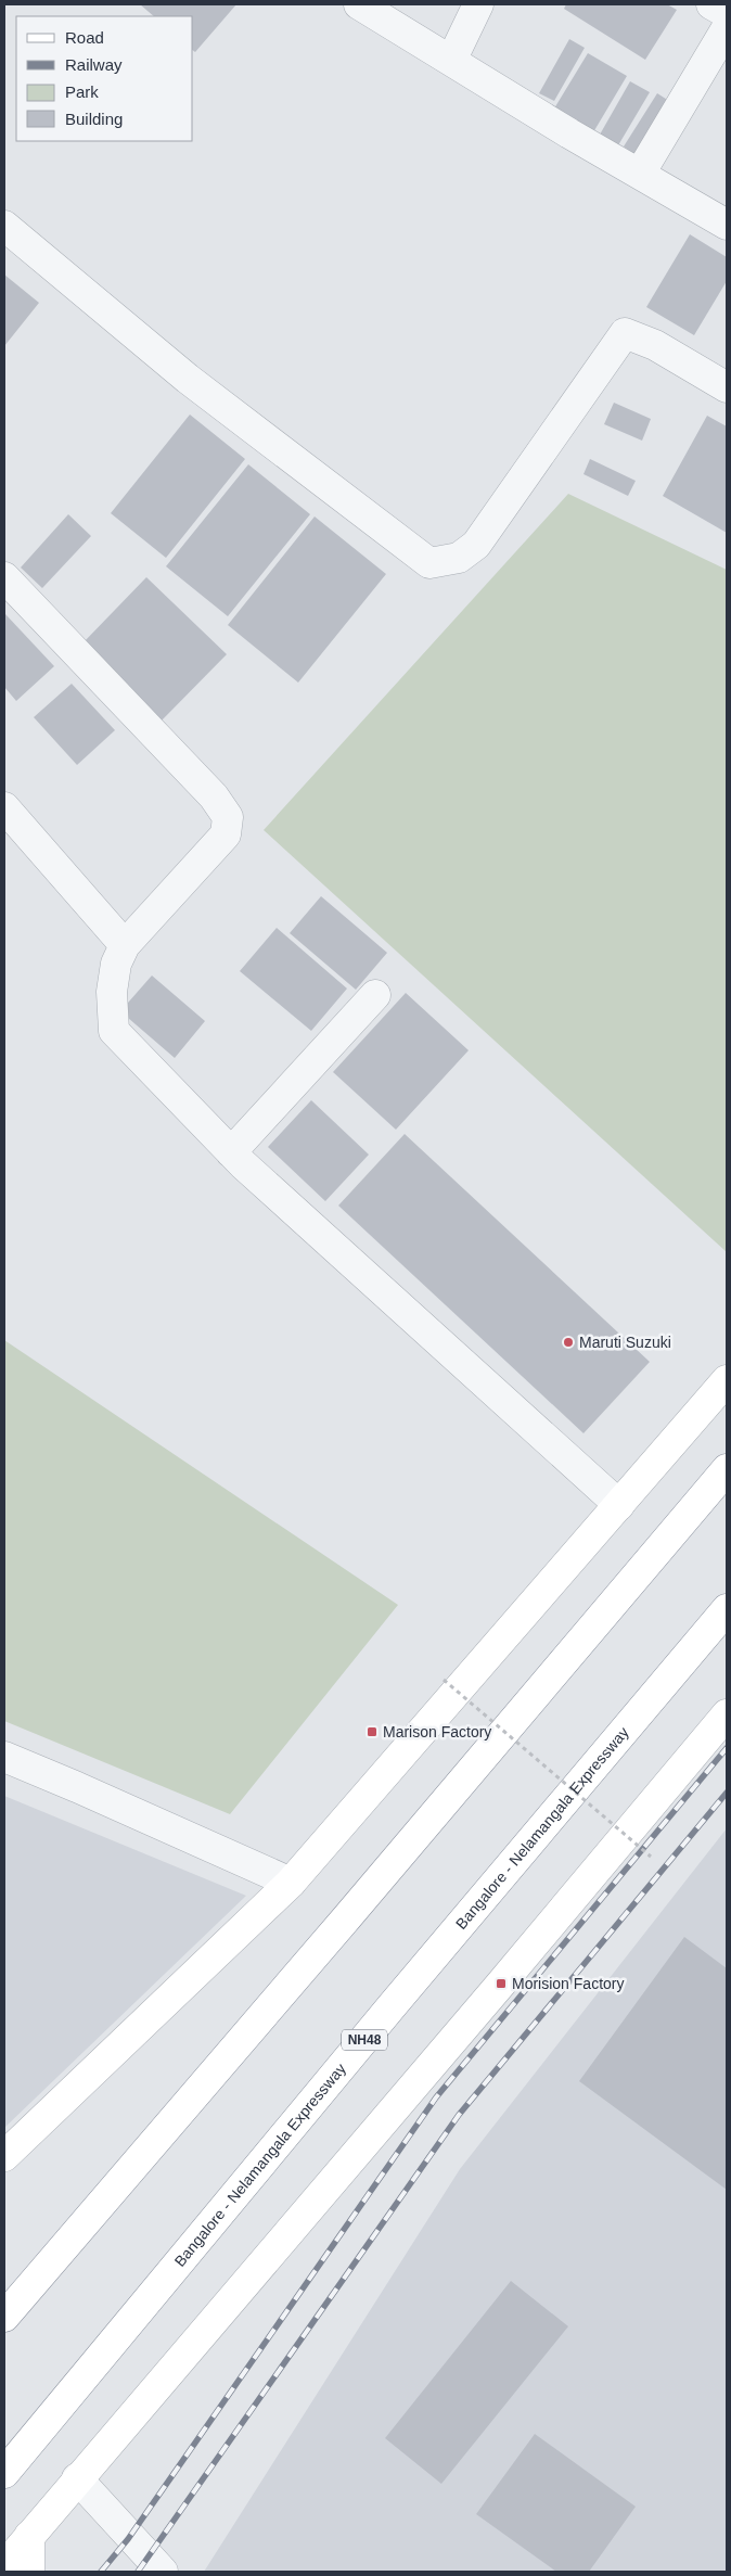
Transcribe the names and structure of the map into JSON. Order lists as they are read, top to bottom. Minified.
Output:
{"streets":{"main road":["Bangalore - Nelamangala Expressway","NH48"]},"places":{"other":["Maruti Suzuki"],"transit":["Marison Factory","Morision Factory"]},"legend":["Road","Railway","Park","Building"]}
